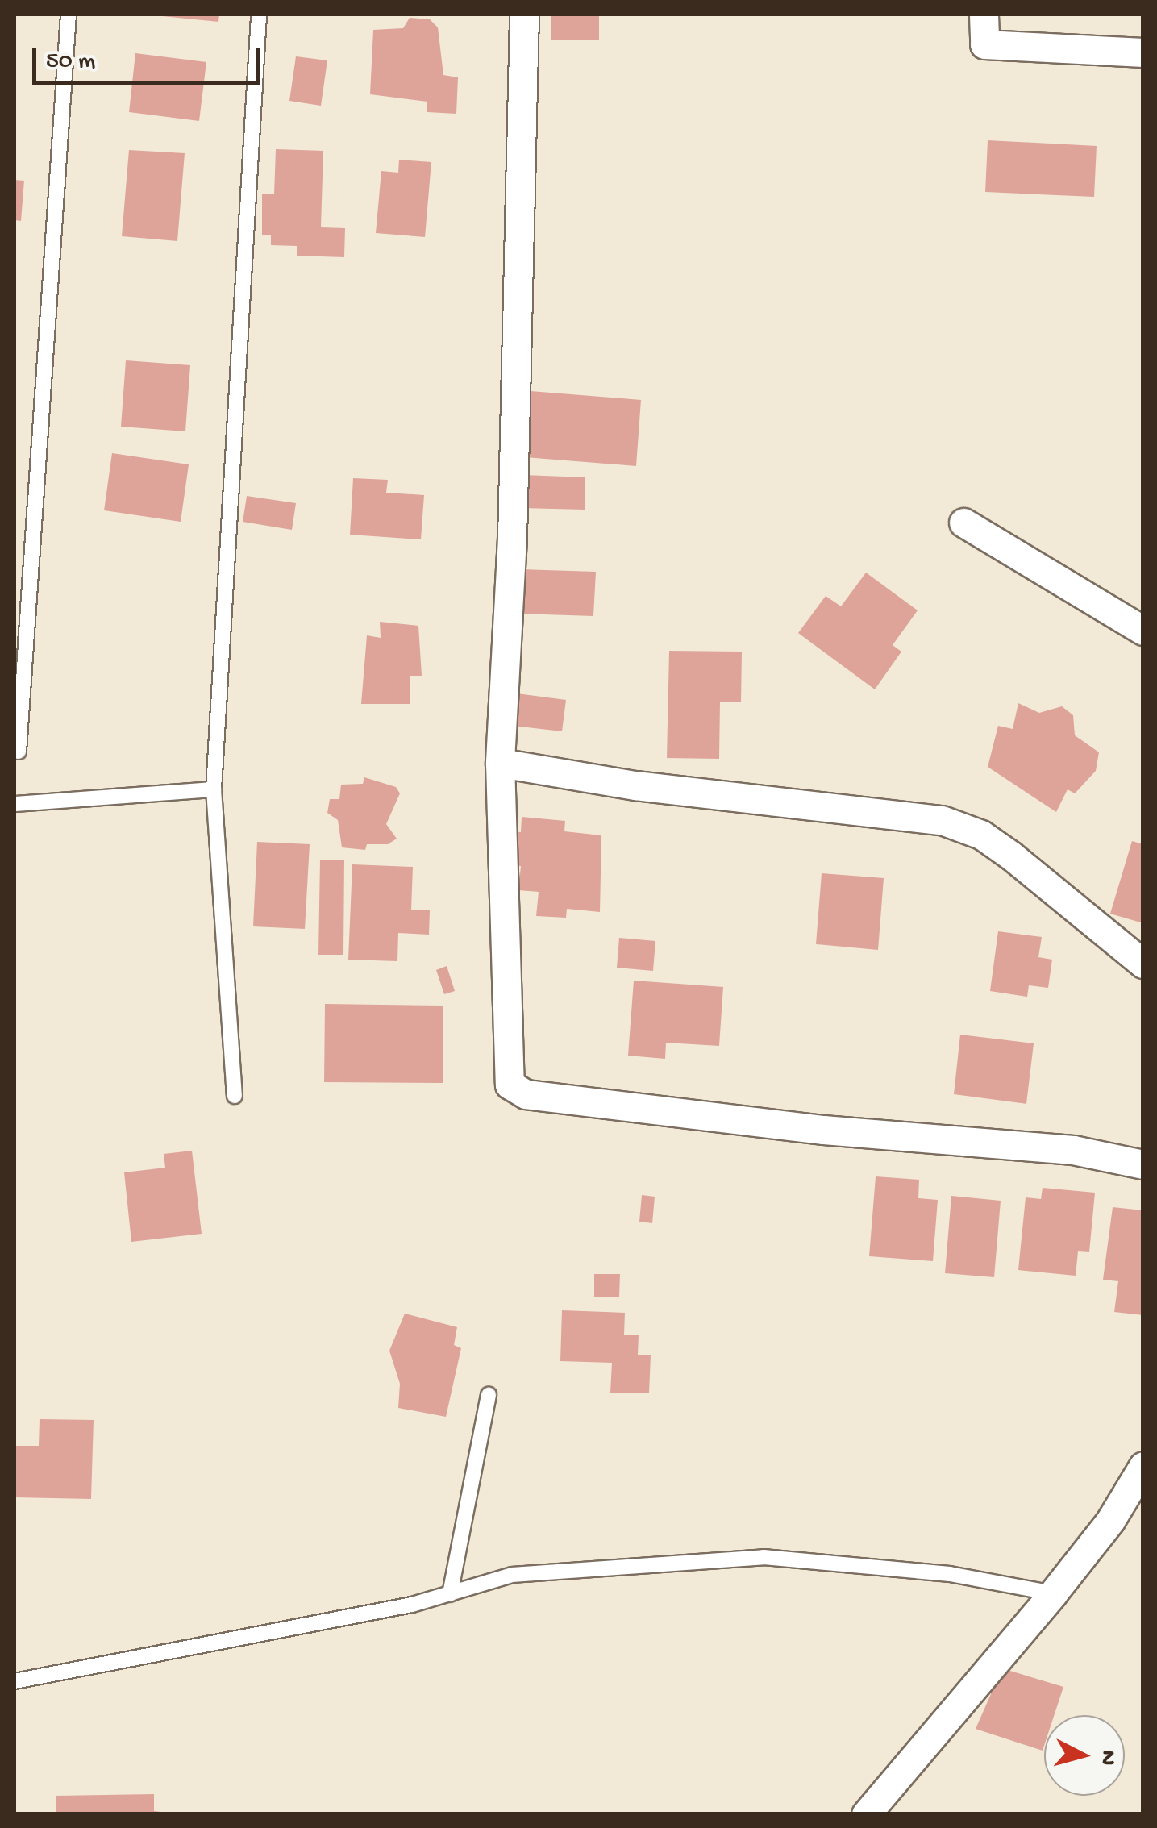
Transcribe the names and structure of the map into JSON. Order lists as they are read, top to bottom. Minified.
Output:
{"scale_bar":"50 m","north":"right"}
